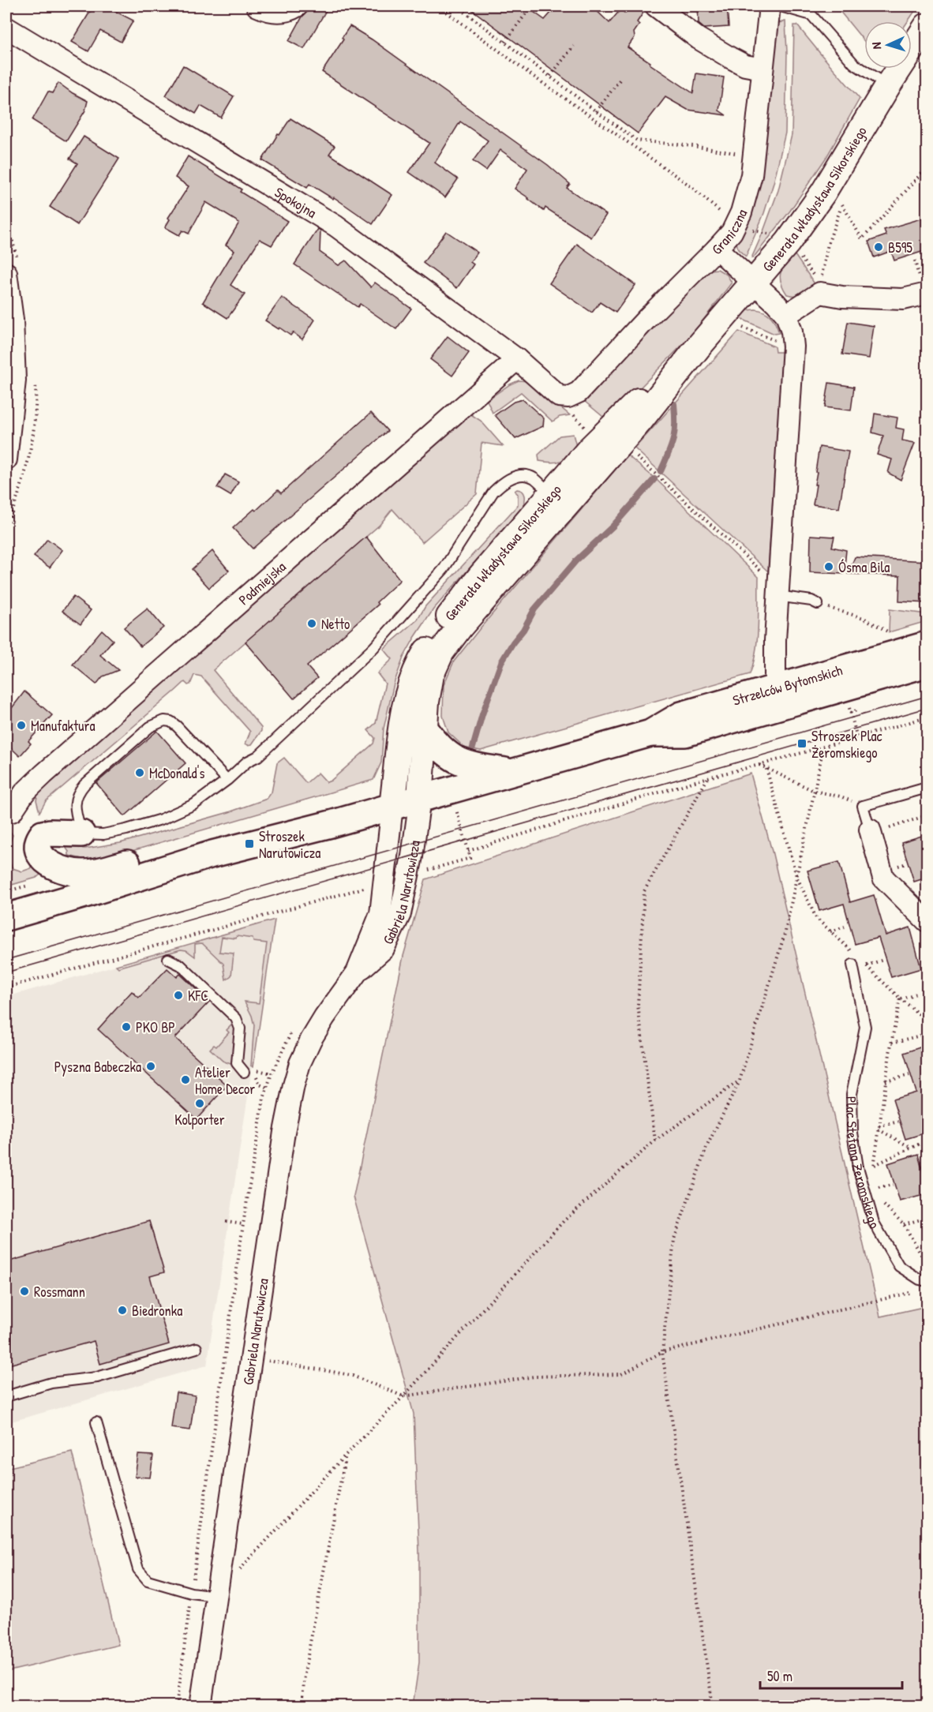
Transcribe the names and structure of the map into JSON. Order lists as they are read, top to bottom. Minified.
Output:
{"streets":{"highway":["Strzelców Bytomskich"],"street":["Generała Władysława Sikorskiego","Spokojna","Graniczna","Podmiejska","Gabriela Narutowicza"],"lane":["Plac Stefana Żeromskiego"]},"crossings":[["Generała Władysława Sikorskiego","Strzelców Bytomskich"],["Generała Władysława Sikorskiego","Gabriela Narutowicza"],["Spokojna","Graniczna"],["Spokojna","Podmiejska"],["Strzelców Bytomskich","Gabriela Narutowicza"]],"places":{"other":["B595","Ósma Bila","Netto","Manufaktura","McDonald's","KFC","PKO BP","Pyszna Babeczka","Atelier Home Decor","Kolporter","Rossmann","Biedronka"],"transit":["Stroszek Plac Żeromskiego","Stroszek Narutowicza"]},"scale_bar":"50 m","north":"left"}
